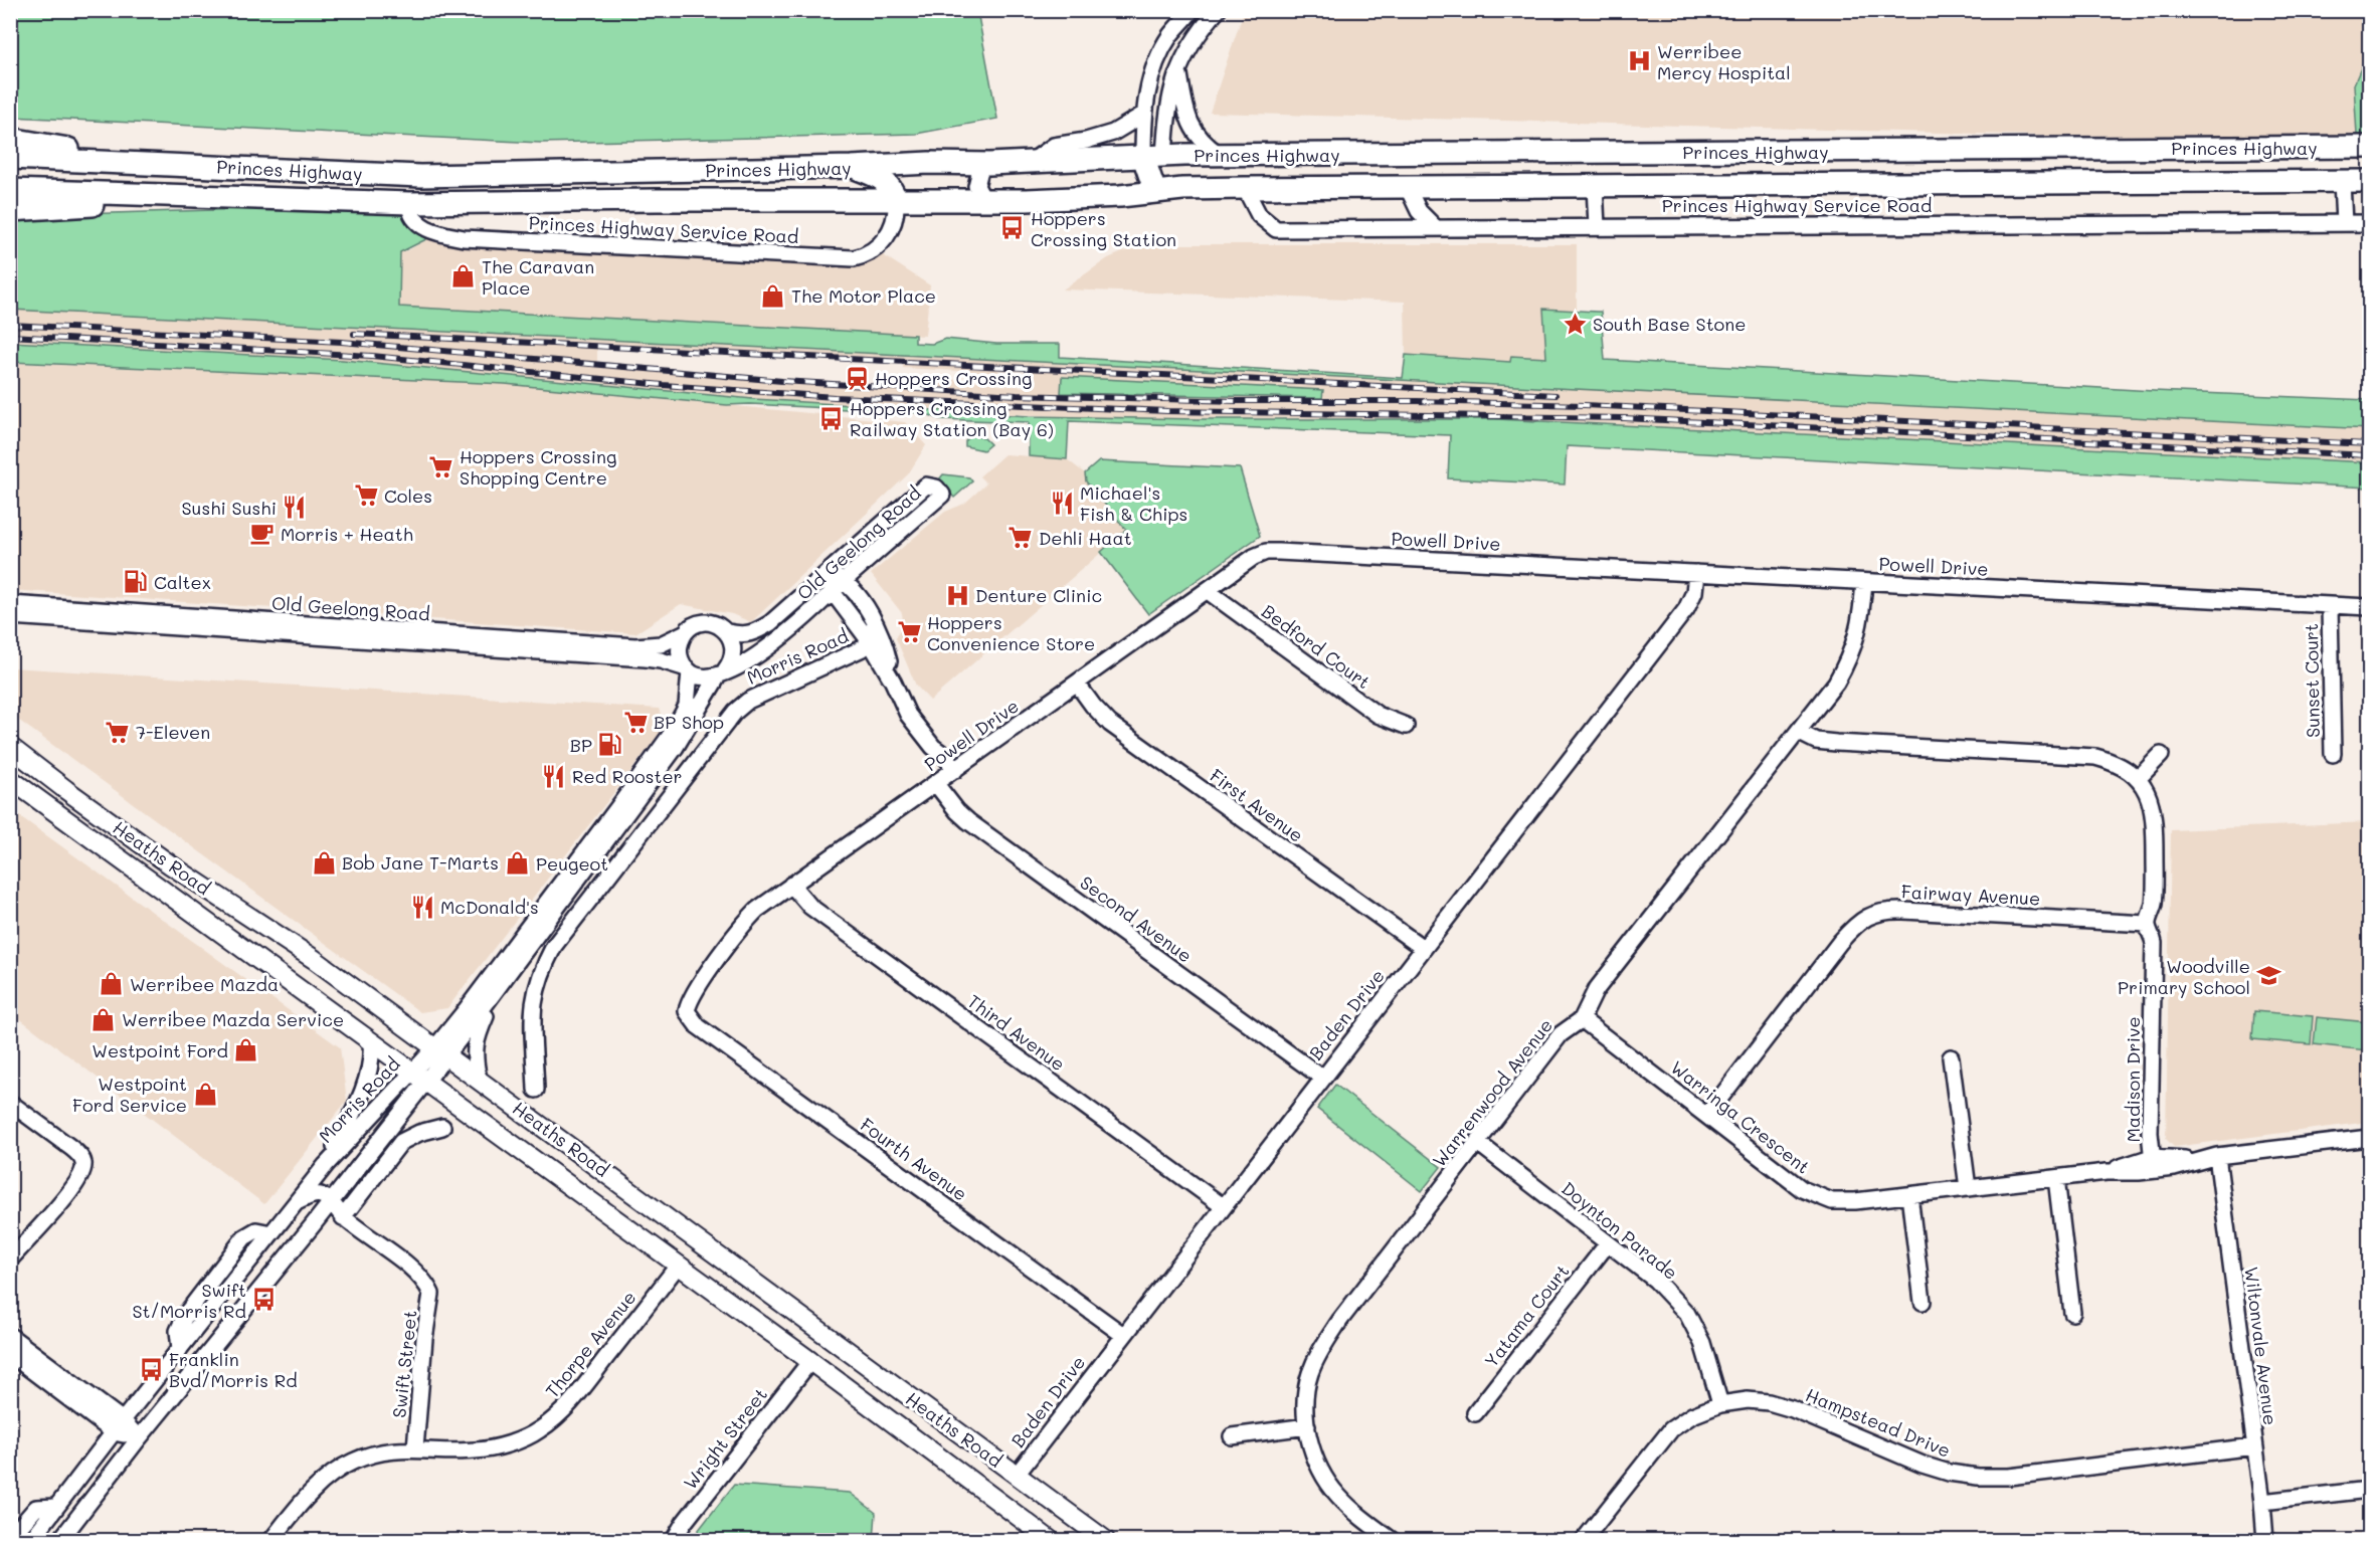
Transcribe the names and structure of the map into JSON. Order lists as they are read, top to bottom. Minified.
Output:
{"streets":{"highway":["Princes Highway"],"main road":["Heaths Road"],"street":["Princes Highway Service Road","Powell Drive","Old Geelong Road","Bedford Court","Morris Road","Sunset Court","First Avenue","Fairway Avenue","Second Avenue","Baden Drive","Third Avenue","Madison Drive","Warrenwood Avenue","Warringa Crescent","Fourth Avenue","Doynton Parade","Yatama Court","Thorpe Avenue","Wiltonvale Avenue","Swift Street","Hampstead Drive","Wright Street"]},"crossings":[["Princes Highway","Princes Highway Service Road"],["Powell Drive","Bedford Court"],["Powell Drive","Sunset Court"],["Powell Drive","First Avenue"],["Powell Drive","Second Avenue"],["Powell Drive","Baden Drive"],["Powell Drive","Third Avenue"],["Powell Drive","Warrenwood Avenue"],["Powell Drive","Fourth Avenue"],["Old Geelong Road","Morris Road"],["Morris Road","Heaths Road"],["Morris Road","Swift Street"],["First Avenue","Baden Drive"],["Heaths Road","Baden Drive"],["Heaths Road","Thorpe Avenue"],["Heaths Road","Wright Street"],["Fairway Avenue","Madison Drive"],["Fairway Avenue","Warringa Crescent"],["Second Avenue","Baden Drive"],["Baden Drive","Third Avenue"],["Baden Drive","Fourth Avenue"],["Madison Drive","Warrenwood Avenue"],["Madison Drive","Warringa Crescent"],["Warrenwood Avenue","Warringa Crescent"],["Warrenwood Avenue","Doynton Parade"],["Warringa Crescent","Wiltonvale Avenue"],["Doynton Parade","Yatama Court"],["Doynton Parade","Hampstead Drive"],["Thorpe Avenue","Swift Street"],["Wiltonvale Avenue","Hampstead Drive"]],"places":{"hospital":["Werribee Mercy Hospital","Denture Clinic"],"bus stop":["Hoppers Crossing Station","Hoppers Crossing Railway Station (Bay 6)","Swift St/Morris Rd","Franklin Bvd/Morris Rd"],"shop":["The Caravan Place","The Motor Place","Bob Jane T-Marts","Peugeot","Werribee Mazda","Werribee Mazda Service","Westpoint Ford","Westpoint Ford Service"],"place":["South Base Stone"],"station":["Hoppers Crossing"],"supermarket":["Hoppers Crossing Shopping Centre","Coles","Dehli Haat","Hoppers Convenience Store","BP Shop","7-Eleven"],"restaurant":["Michael's Fish & Chips","Sushi Sushi","Red Rooster","McDonald's"],"cafe":["Morris + Heath"],"fuel station":["Caltex","BP"],"school or university":["Woodville Primary School"]}}
